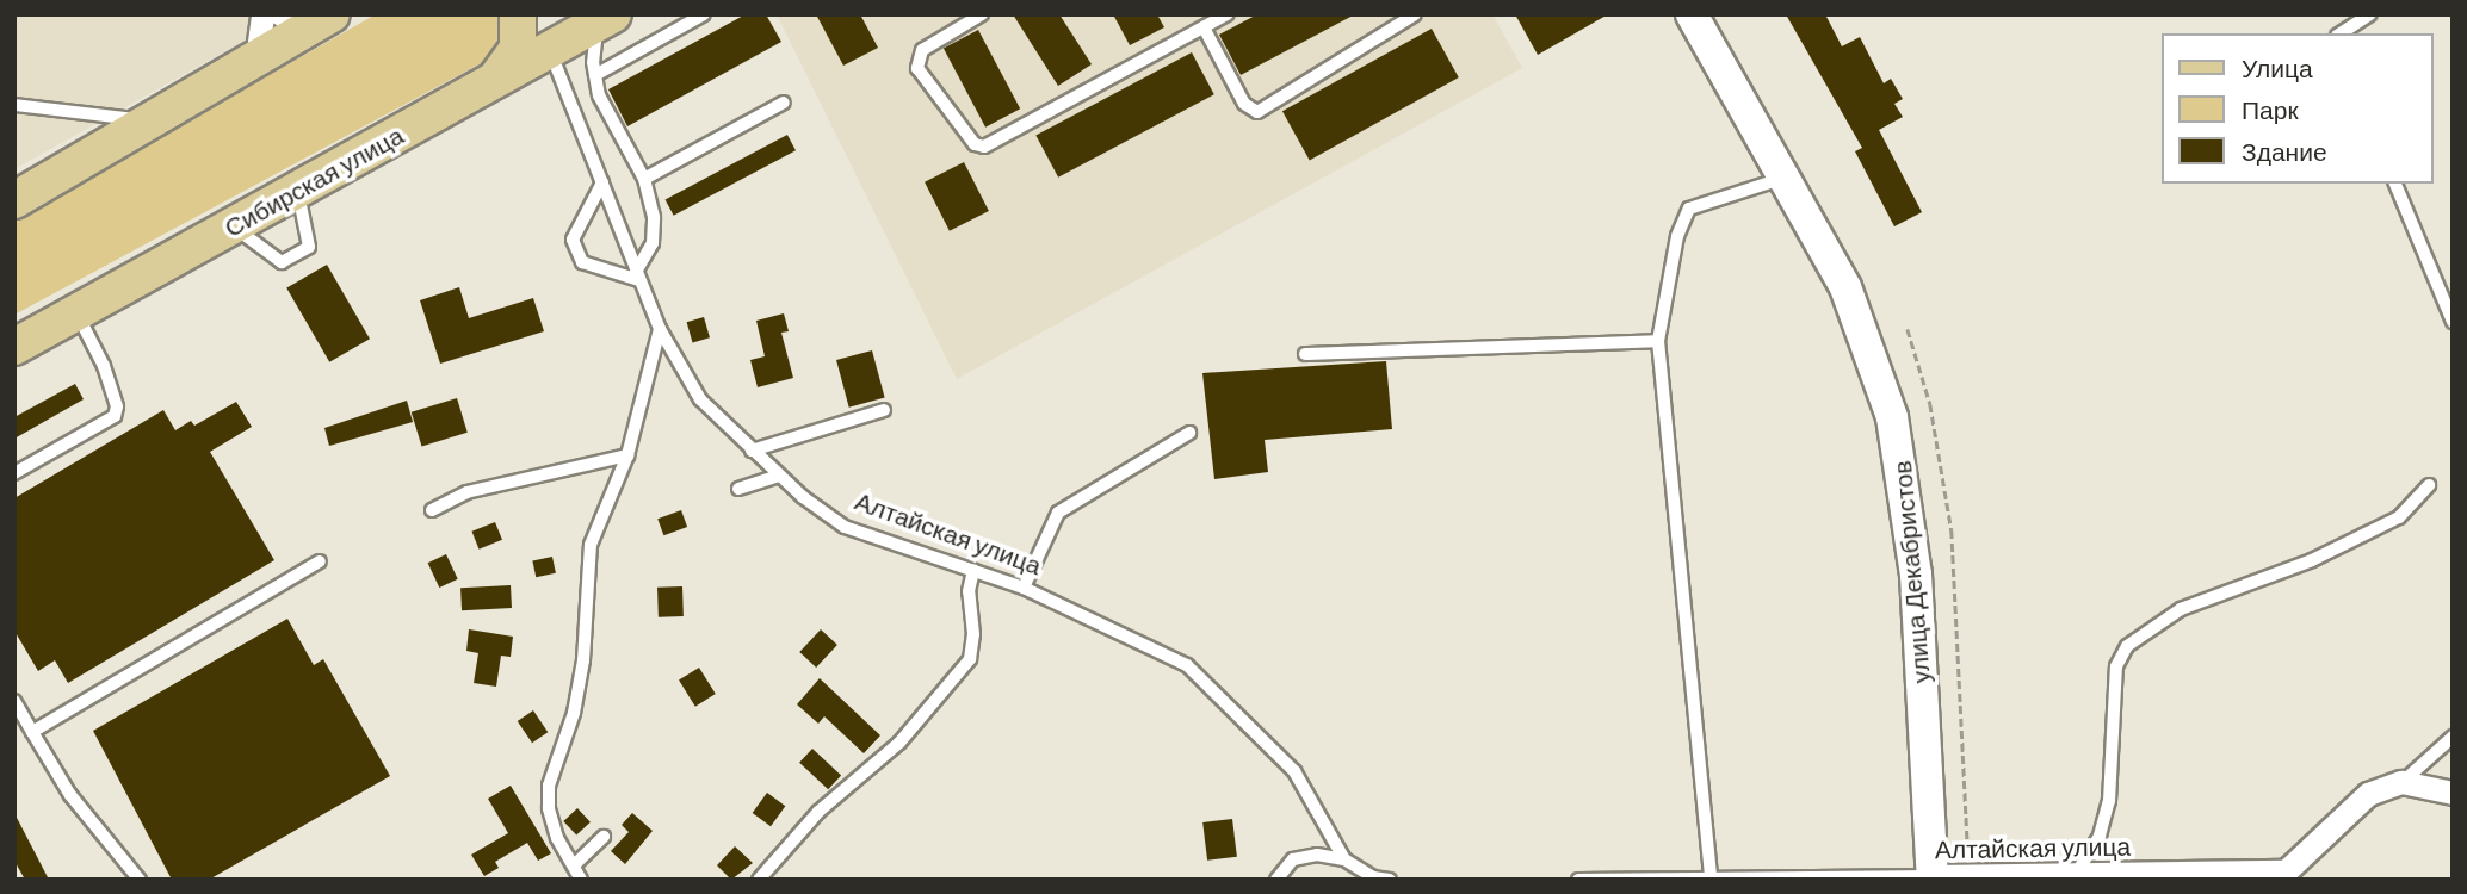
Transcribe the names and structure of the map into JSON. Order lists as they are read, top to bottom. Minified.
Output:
{"streets":{"main road":["Сибирская улица","улица Декабристов"],"street":["Алтайская улица"]},"crossings":[["Сибирская улица","Алтайская улица"],["Алтайская улица","улица Декабристов"]],"legend":["Улица","Парк","Здание"]}
